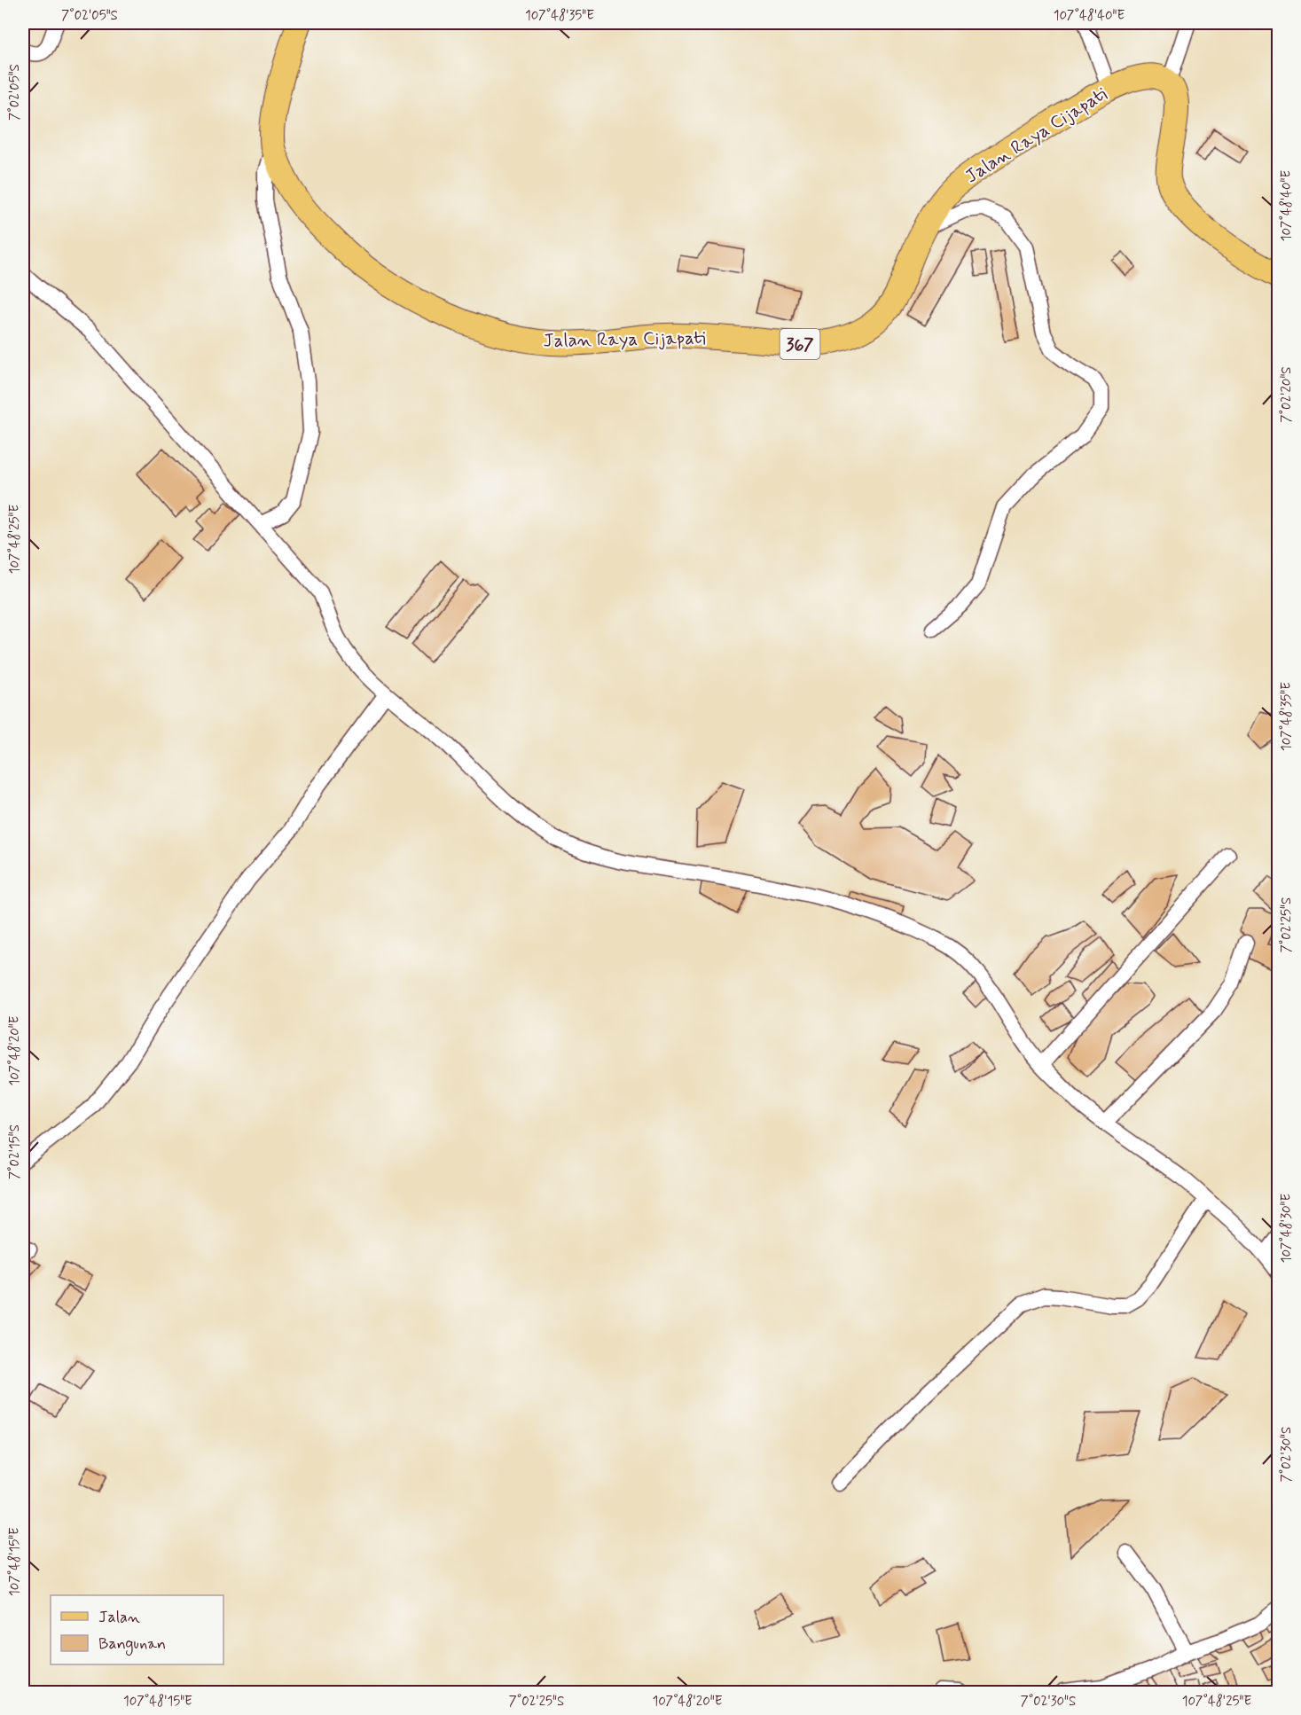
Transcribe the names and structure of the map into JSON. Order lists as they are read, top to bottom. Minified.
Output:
{"streets":{"main road":["Jalan Raya Cijapati","367"]},"legend":["Jalan","Bangunan"],"coordinates":["7°02'05\"S","107°48'35\"E","107°48'40\"E","7°02'20\"S","107°48'25\"E","7°02'25\"S","107°48'20\"E","7°02'15\"S","107°48'30\"E","7°02'30\"S","107°48'15\"E"]}
